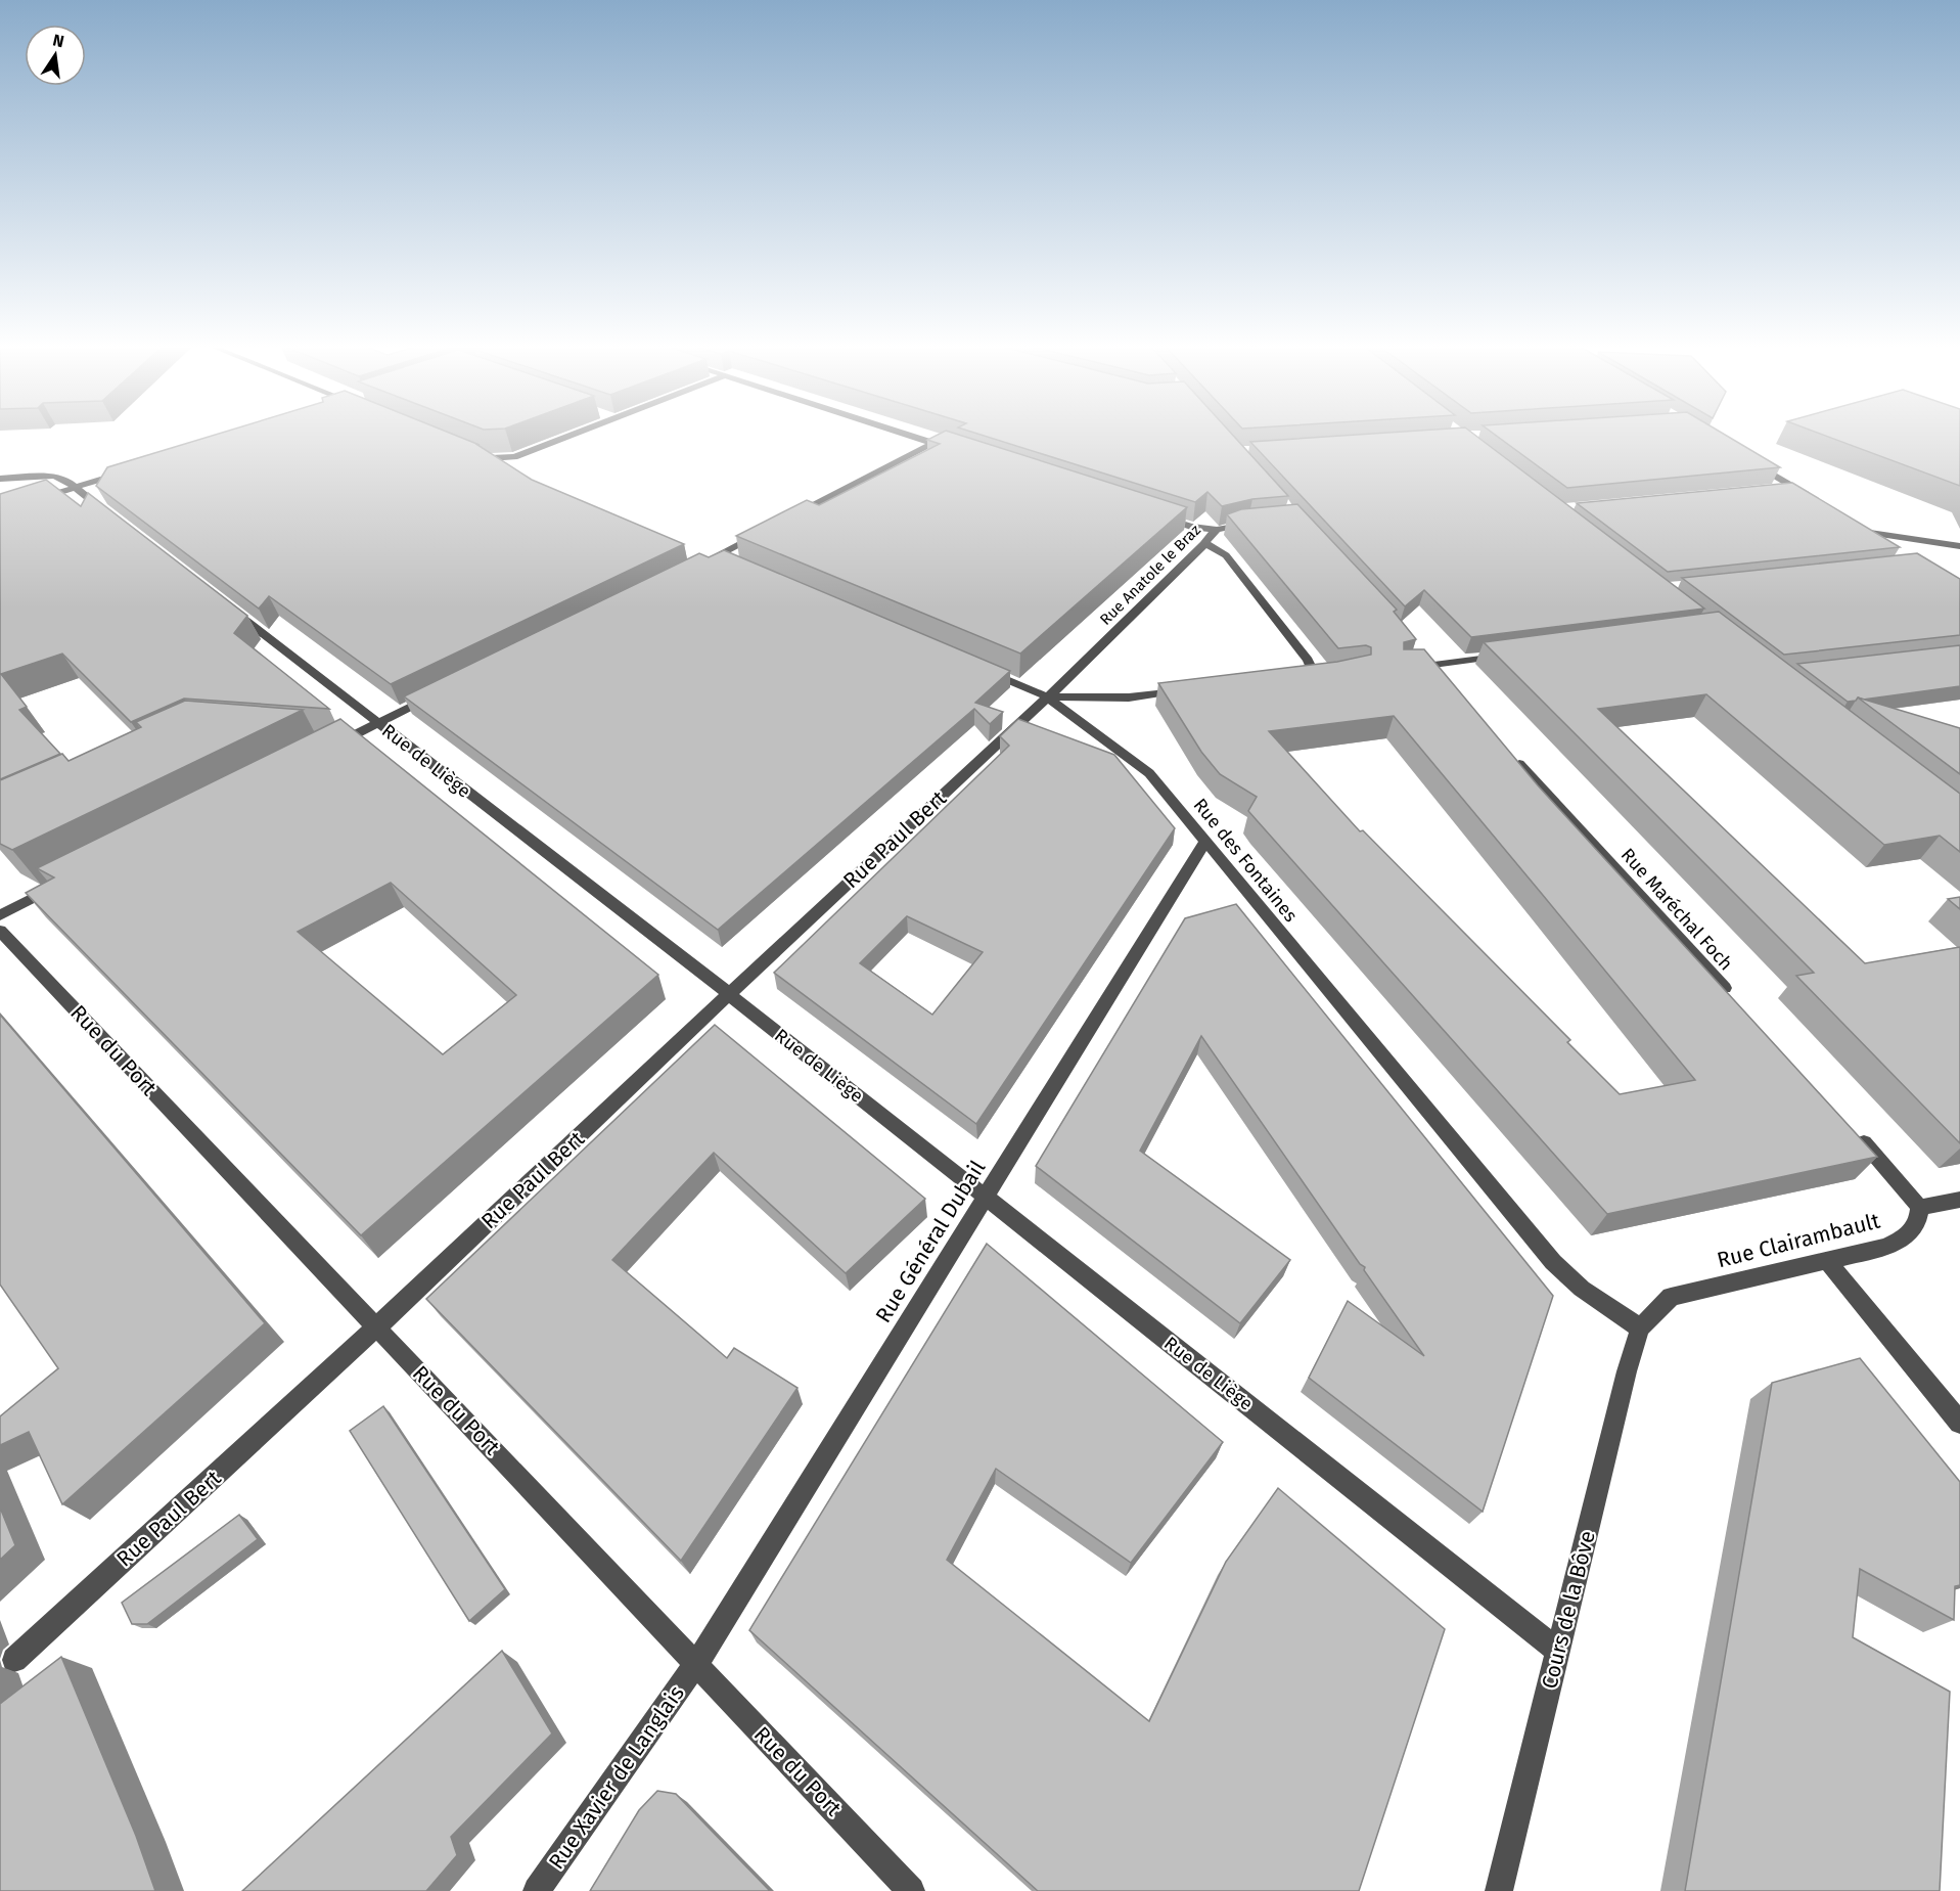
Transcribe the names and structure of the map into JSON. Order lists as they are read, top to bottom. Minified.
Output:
{"streets":{"street":["Rue Anatole le Braz","Rue de Liège","Rue Paul Bert","Rue des Fontaines","Rue Maréchal Foch","Rue du Port","Rue Clairambault","Rue Général Dubail","Cours de la Bôve","Rue Xavier de Langlais"]},"crossings":[["Rue Anatole le Braz","Rue Paul Bert"],["Rue Anatole le Braz","Rue des Fontaines"],["Rue de Liège","Rue Paul Bert"],["Rue de Liège","Rue Général Dubail"],["Rue de Liège","Cours de la Bôve"],["Rue Paul Bert","Rue des Fontaines"],["Rue Paul Bert","Rue du Port"],["Rue des Fontaines","Rue Clairambault"],["Rue des Fontaines","Rue Général Dubail"],["Rue des Fontaines","Cours de la Bôve"],["Rue du Port","Rue Général Dubail"],["Rue du Port","Rue Xavier de Langlais"],["Rue Clairambault","Cours de la Bôve"],["Rue Général Dubail","Rue Xavier de Langlais"]],"north":"top"}
